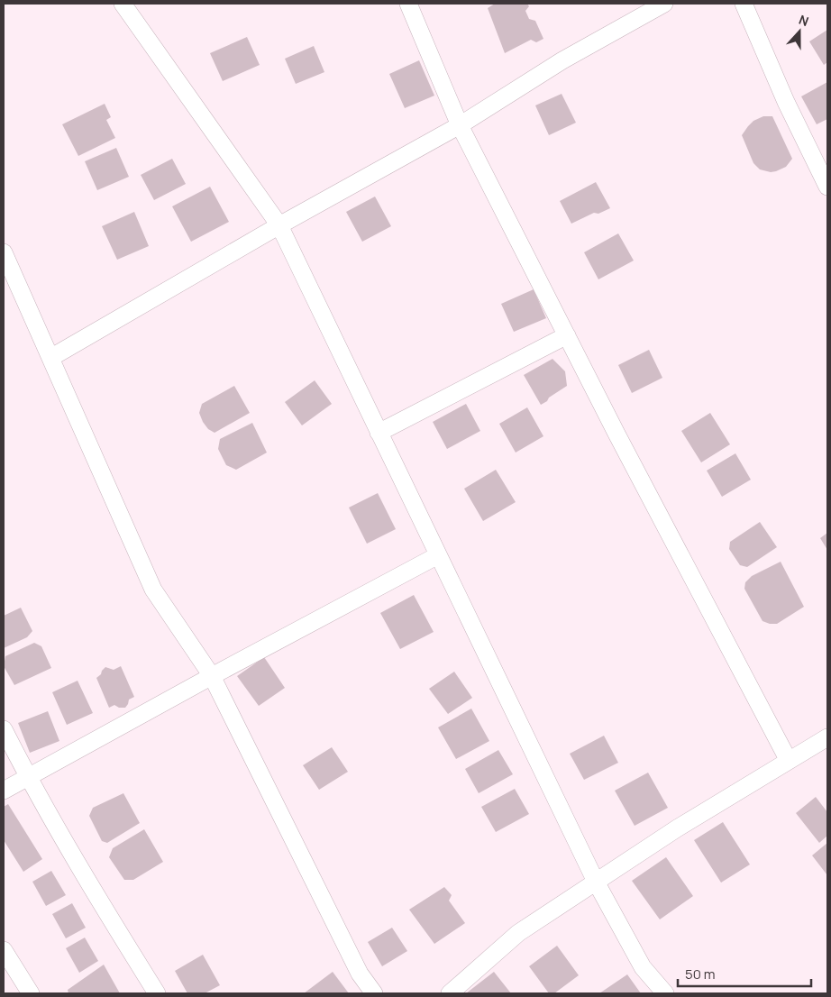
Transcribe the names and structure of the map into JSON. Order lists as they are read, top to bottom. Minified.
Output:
{"scale_bar":"50 m","north":"top"}
